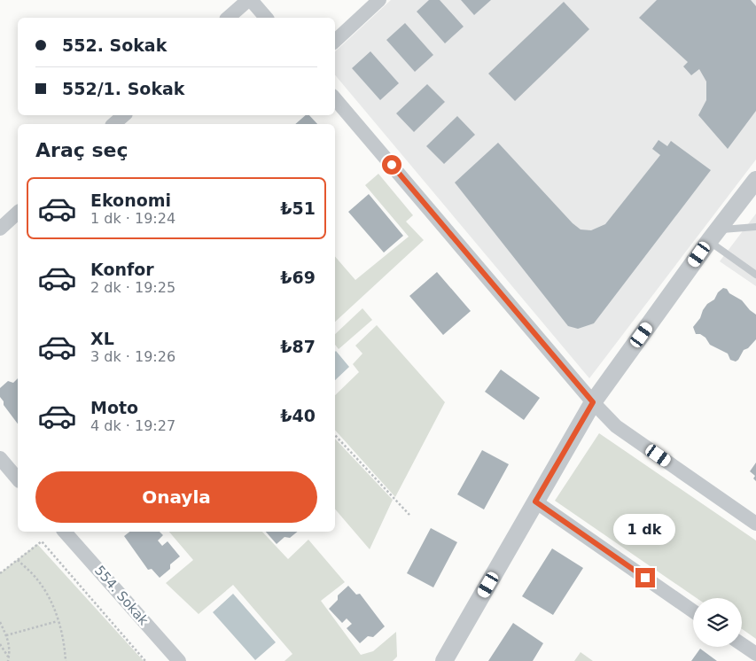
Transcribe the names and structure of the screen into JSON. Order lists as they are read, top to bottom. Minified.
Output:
{"streets":{"street":["554. Sokak"]},"page":{"banner":["552. Sokak","552/1. Sokak"],"heading":"Araç seç","list":[{"name":"Ekonomi","note":"1 dk · 19:24","value":"₺51"},{"name":"Konfor","note":"2 dk · 19:25","value":"₺69"},{"name":"XL","note":"3 dk · 19:26","value":"₺87"},{"name":"Moto","note":"4 dk · 19:27","value":"₺40"}],"buttons":"Onayla","bubble":"1 dk"}}
